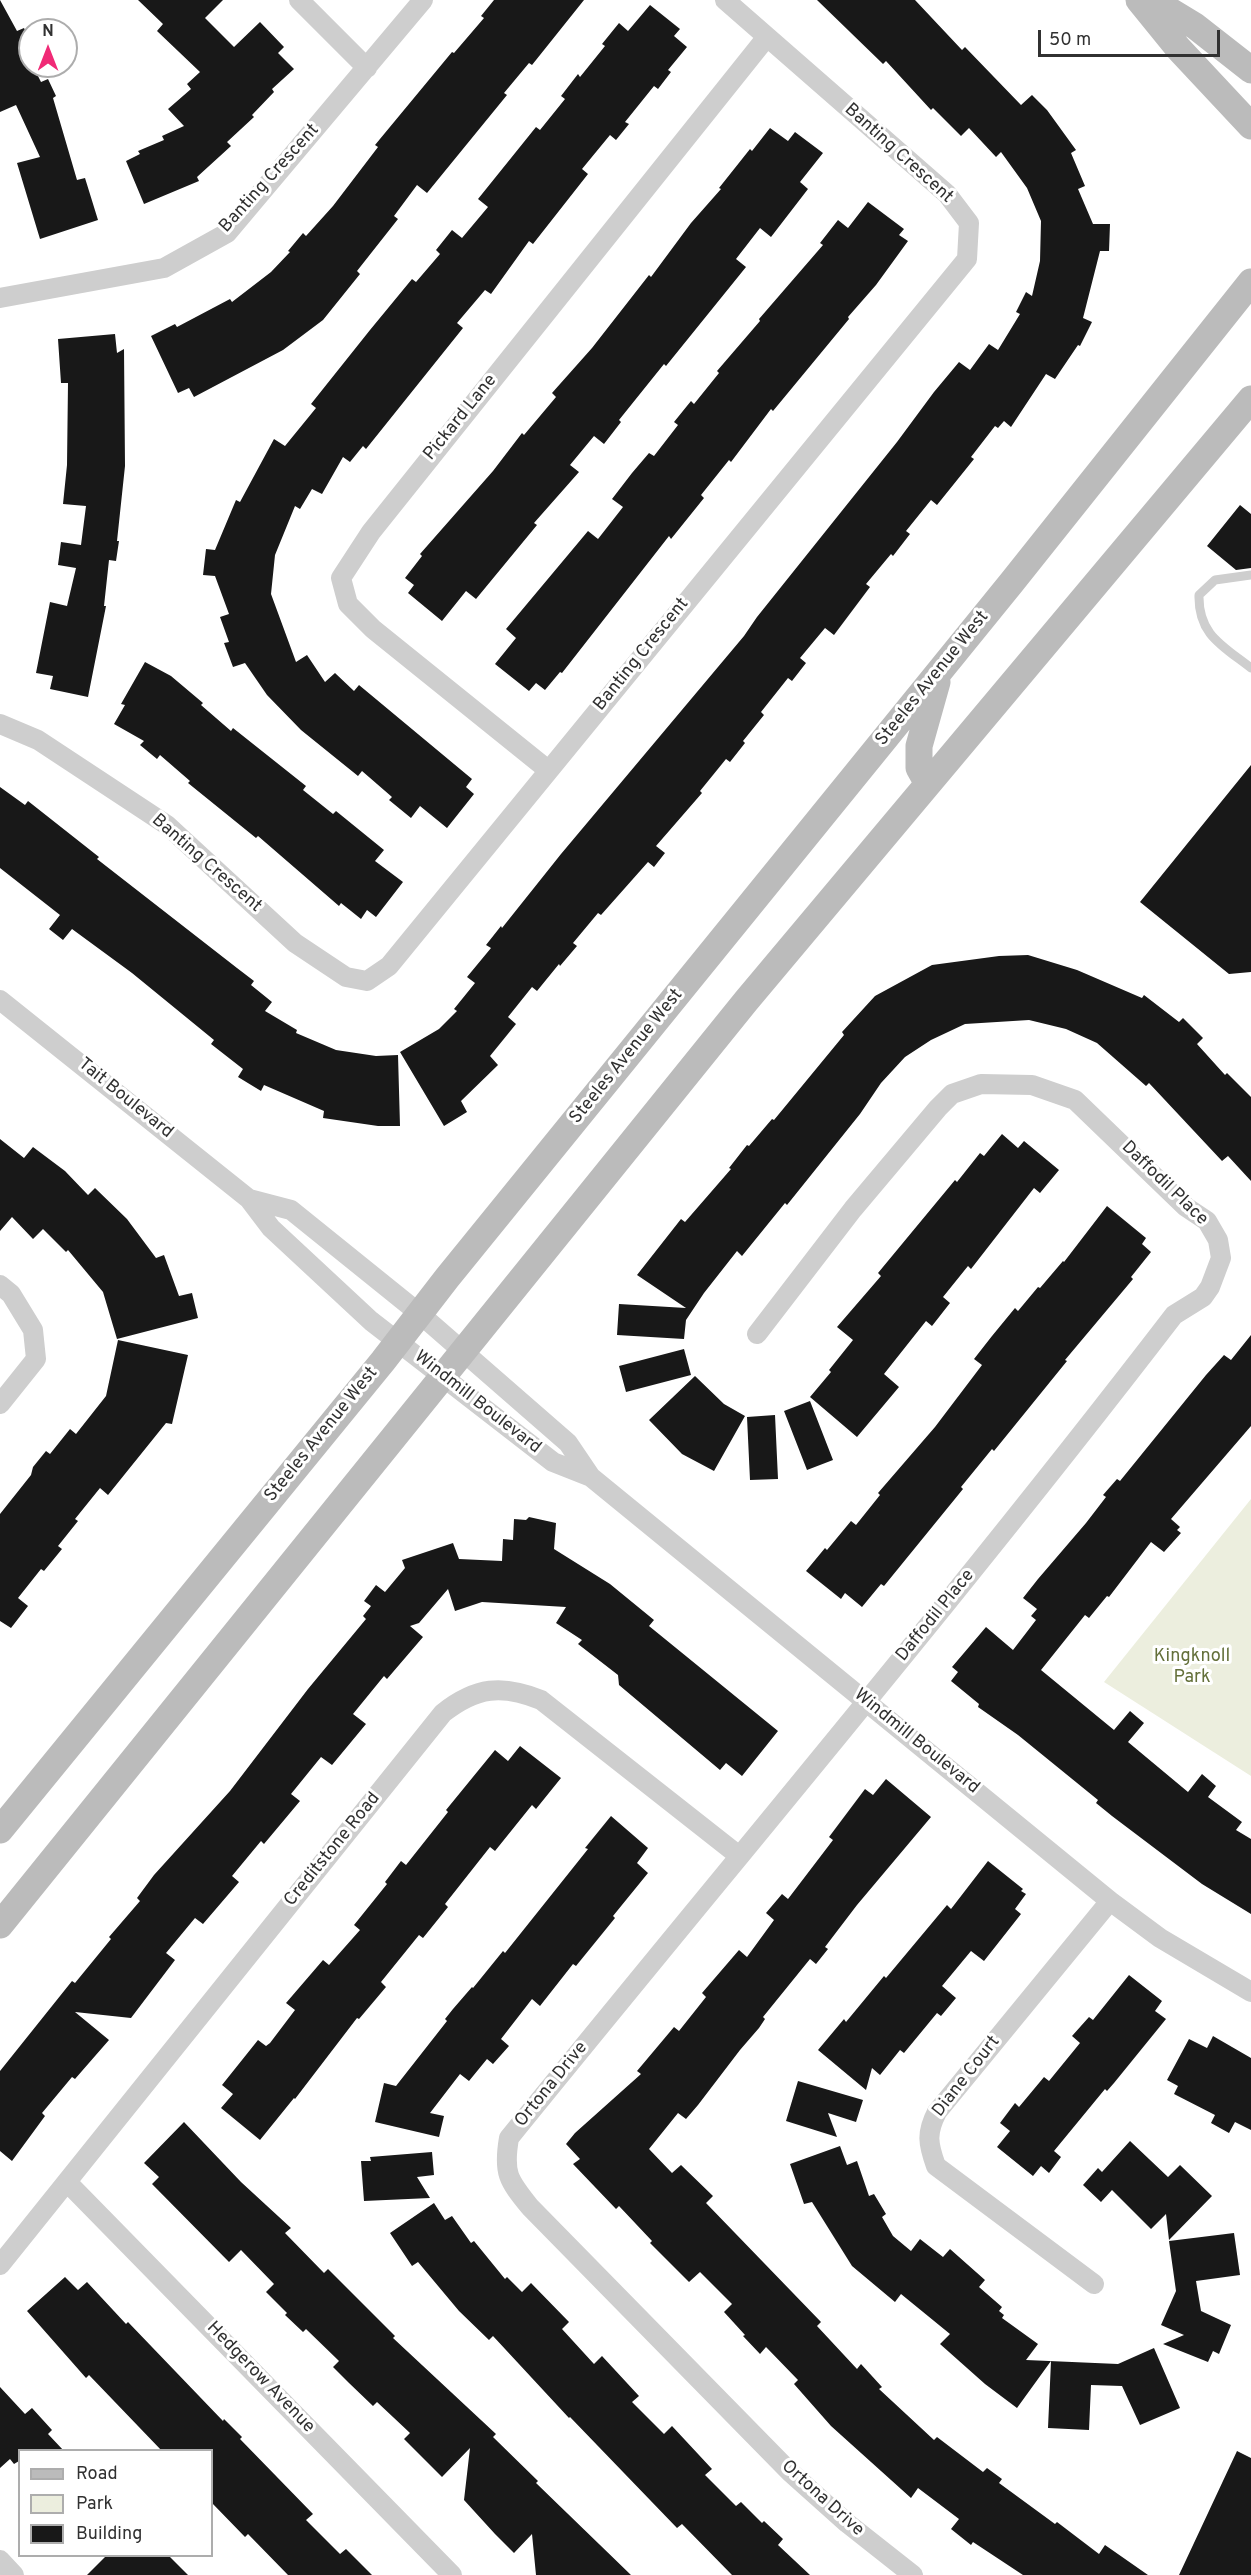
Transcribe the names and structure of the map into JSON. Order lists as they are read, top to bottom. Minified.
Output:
{"streets":{"main road":["Steeles Avenue West"],"street":["Banting Crescent","Pickard Lane","Tait Boulevard","Daffodil Place","Windmill Boulevard","Creditstone Road","Diane Court","Ortona Drive","Hedgerow Avenue"]},"crossings":[["Banting Crescent","Pickard Lane"],["Steeles Avenue West","Tait Boulevard"],["Steeles Avenue West","Windmill Boulevard"],["Tait Boulevard","Windmill Boulevard"],["Daffodil Place","Windmill Boulevard"],["Daffodil Place","Ortona Drive"],["Windmill Boulevard","Diane Court"],["Windmill Boulevard","Ortona Drive"],["Creditstone Road","Ortona Drive"],["Creditstone Road","Hedgerow Avenue"]],"parks":["Kingknoll Park"],"legend":["Road","Park","Building"],"scale_bar":"50 m","north":"top"}
